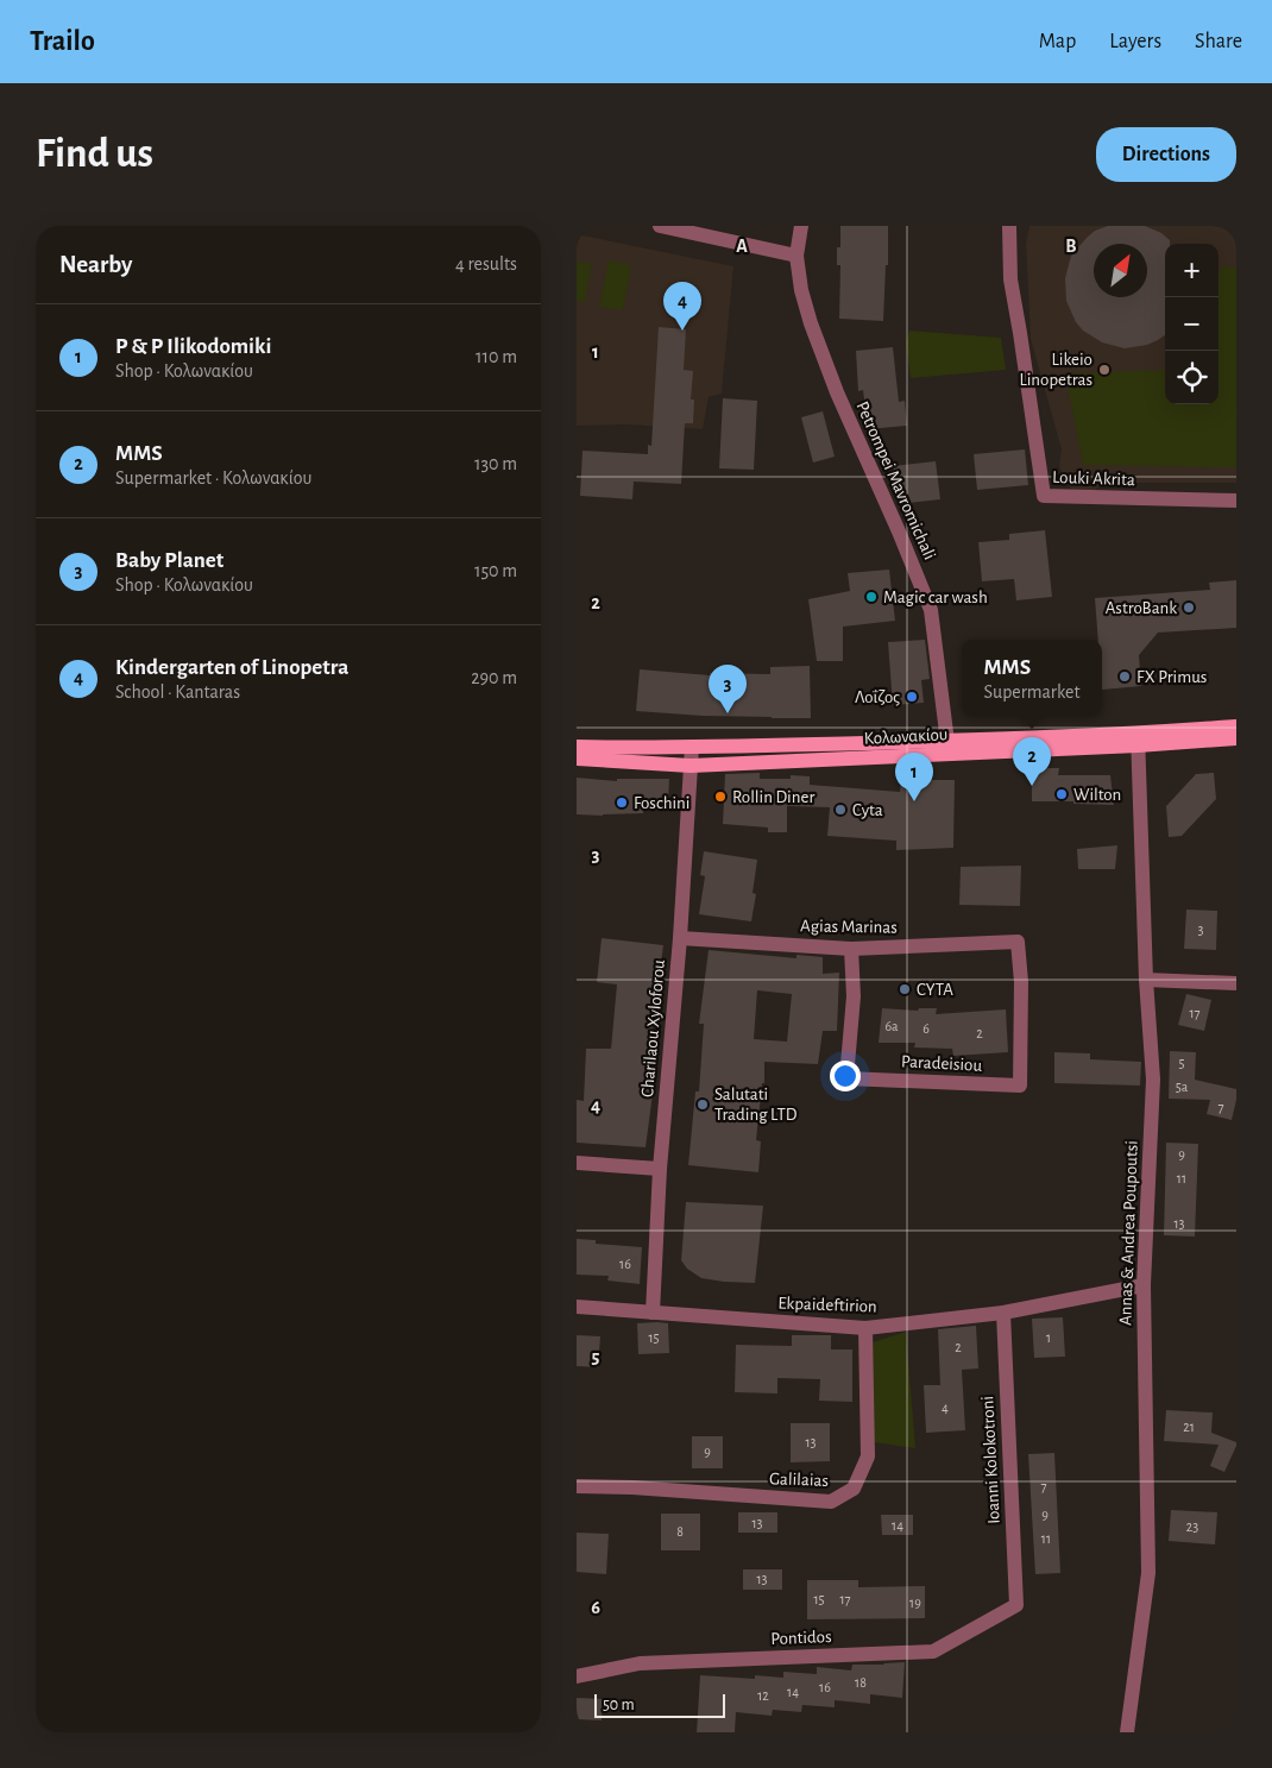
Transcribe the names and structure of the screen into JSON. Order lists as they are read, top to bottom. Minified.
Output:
{"streets":{"main road":["Κολωνακίου"],"street":["Louki Akrita","Petrompei Mavromichali","Agias Marinas","Charilaou Xyloforou","Paradeisiou","Annas & Andrea Poupoutsi","Ekpaideftirion","Ioanni Kolokotroni","Galilaias","Pontidos"]},"crossings":[["Petrompei Mavromichali","Κολωνακίου"],["Κολωνακίου","Charilaou Xyloforou"],["Κολωνακίου","Annas & Andrea Poupoutsi"],["Agias Marinas","Charilaou Xyloforou"],["Agias Marinas","Paradeisiou"],["Charilaou Xyloforou","Ekpaideftirion"],["Annas & Andrea Poupoutsi","Ekpaideftirion"],["Ekpaideftirion","Ioanni Kolokotroni"],["Ekpaideftirion","Galilaias"],["Ioanni Kolokotroni","Pontidos"]],"places":["Likeio Linopetras","Magic car wash","AstroBank","FX Primus","Λοΐζος","Wilton","Rollin Diner","Foschini","Cyta","CYTA","Salutati Trading LTD"],"house_numbers":["3","17","6a","6","2","5","5a","7","9","11","13","16","15","1","2","4","21","13","9","7","9","13","14","23","8","11","13","15","17","19","18","16","14","12"],"scale_bar":"50 m","north":"top right","page":{"header":"Trailo","nav":["Map","Layers","Share"],"buttons":"Directions","title":"Find us","heading":["Nearby","4 results"],"map_buttons":["+","−"],"pins":["4","3","2","1"],"list":[{"mark":"1","name":"P & P Ilikodomiki","note":"Shop · Κολωνακίου","value":"110 m"},{"mark":"2","name":"MMS","note":"Supermarket · Κολωνακίου","value":"130 m"},{"mark":"3","name":"Baby Planet","note":"Shop · Κολωνακίου","value":"150 m"},{"mark":"4","name":"Kindergarten of Linopetra","note":"School · Kantaras","value":"290 m"}],"popup":["MMS","Supermarket"],"scale":"50 m"},"grid":{"columns":["A","B"],"rows":["1","2","3","4","5","6"]}}
